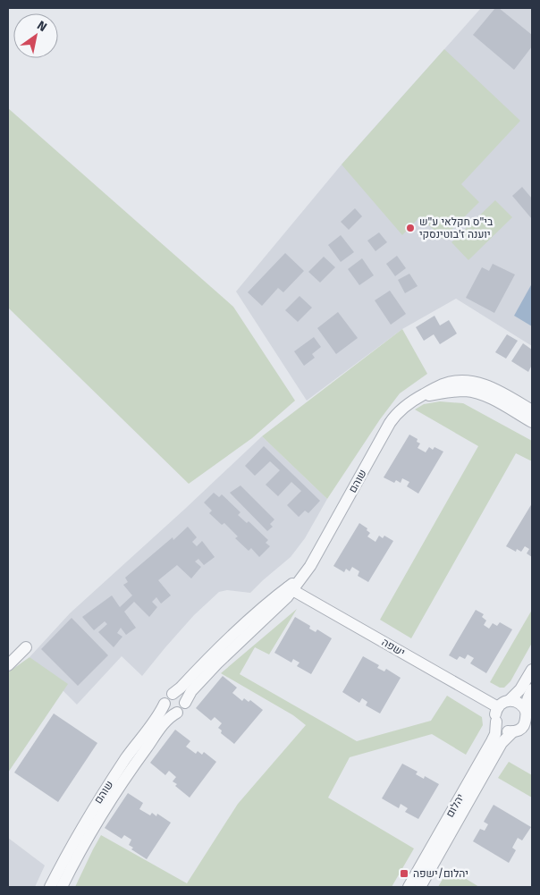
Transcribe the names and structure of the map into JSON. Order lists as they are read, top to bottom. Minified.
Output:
{"streets":{"street":["שוהם","ישפה","יהלום"]},"crossings":[["שוהם","ישפה"],["ישפה","יהלום"]],"places":{"other":["בי\"ס חקלאי ע\"ש יוענה ז'בוטינסקי"],"transit":["יהלום/ישפה"]},"north":"top right"}
